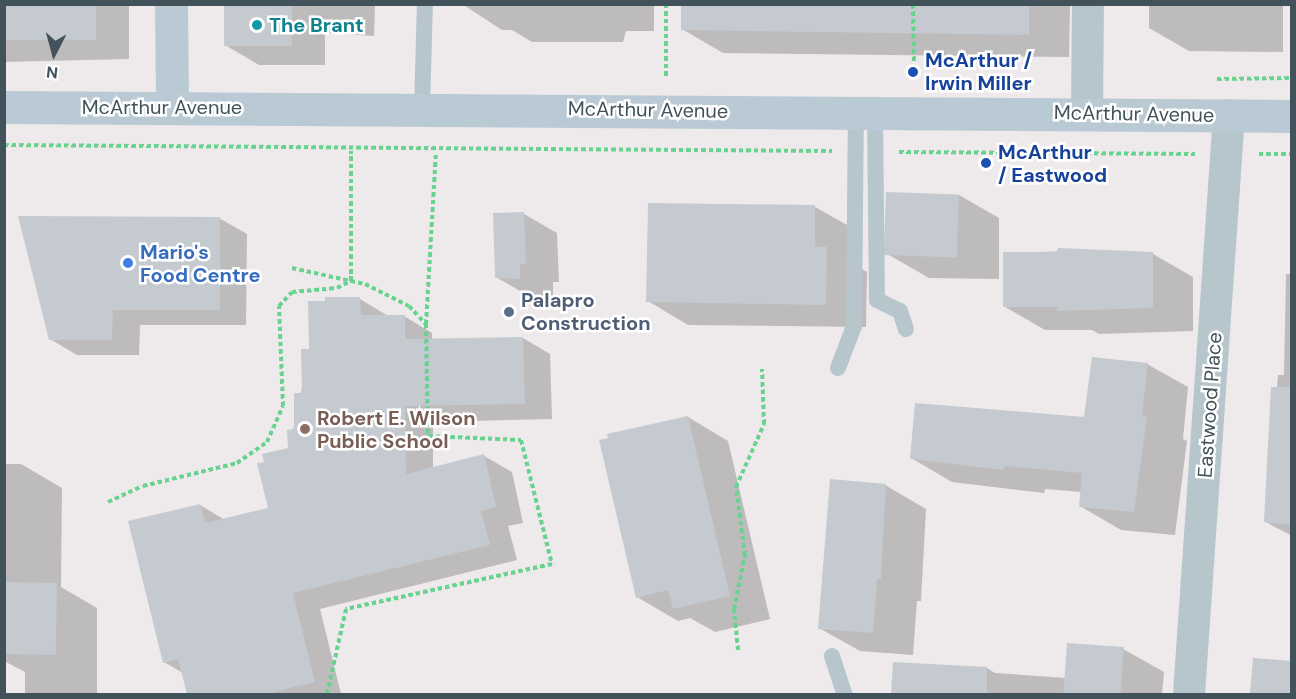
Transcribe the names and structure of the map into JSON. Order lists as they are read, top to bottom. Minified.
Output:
{"streets":{"main road":["McArthur Avenue"],"street":["Eastwood Place"]},"crossings":[["McArthur Avenue","Eastwood Place"]],"places":["The Brant","McArthur / Irwin Miller","McArthur / Eastwood","Mario's Food Centre","Palapro Construction","Robert E. Wilson Public School"],"north":"bottom"}
